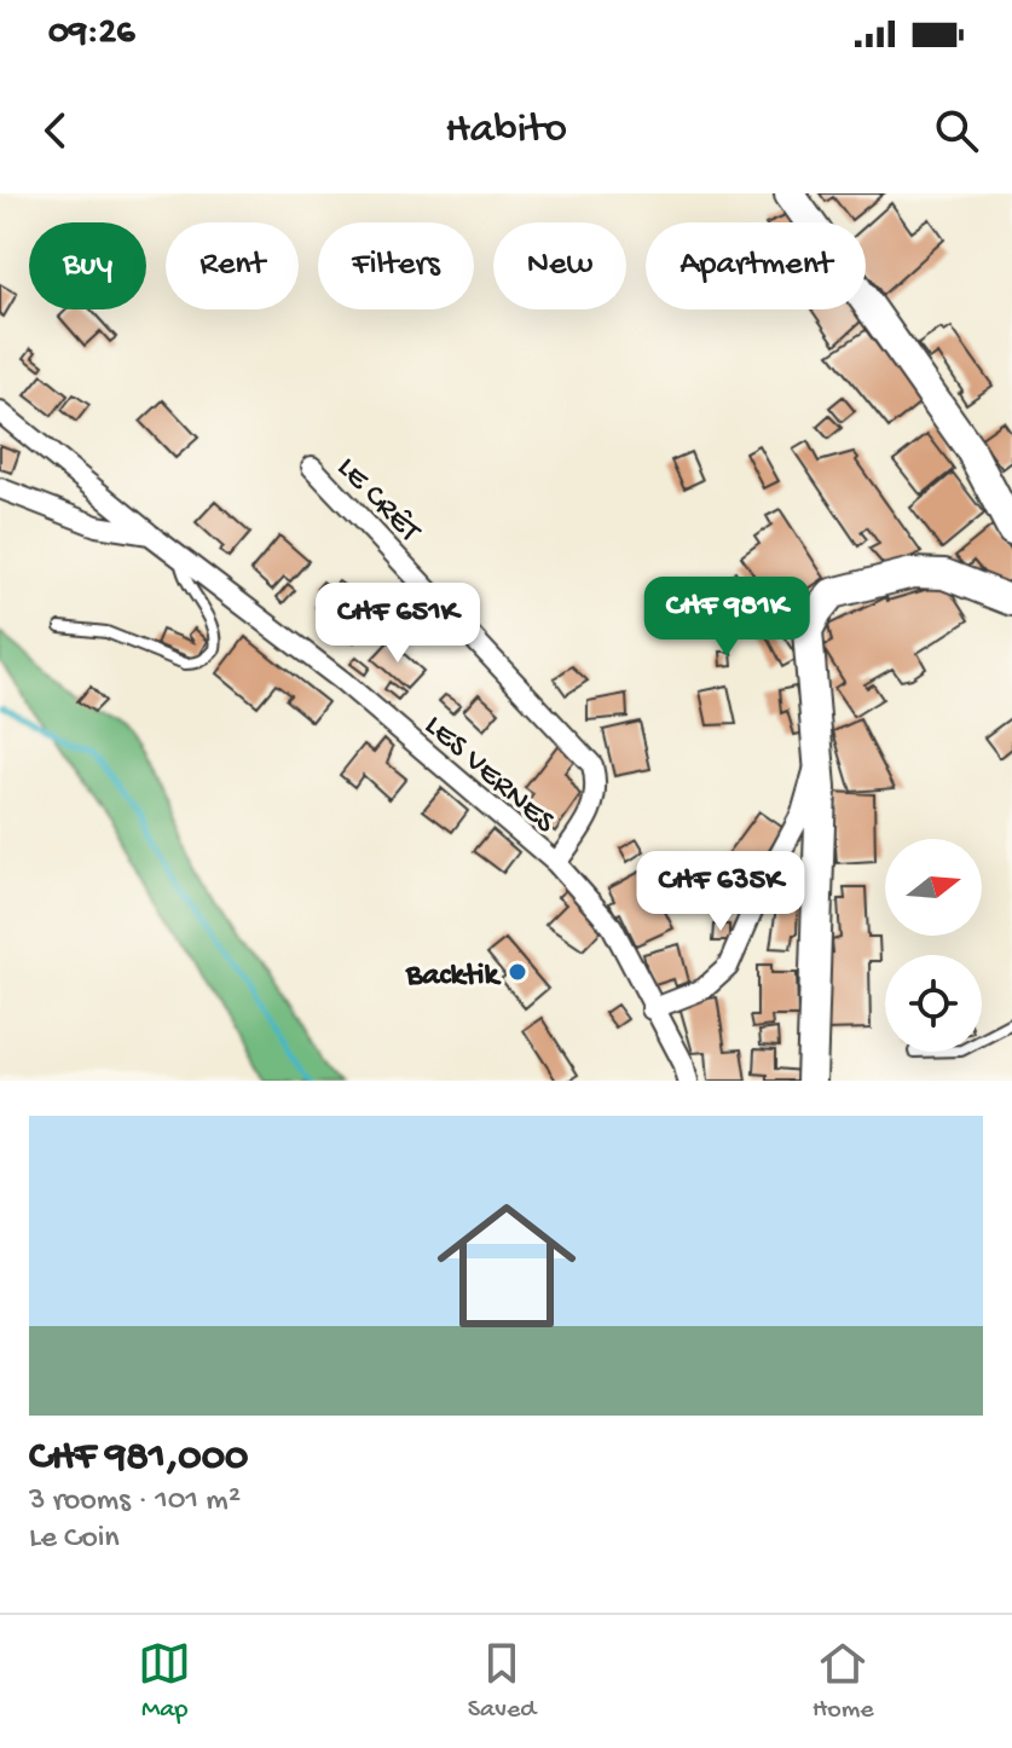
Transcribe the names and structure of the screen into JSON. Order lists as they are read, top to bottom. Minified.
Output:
{"streets":{"street":["LE CRÊT","LES VERNES"]},"crossings":[["LE CRÊT","LES VERNES"]],"places":["Backtik"],"north":"right","page":{"status":"09:26","header":"Habito","chip":["Buy","Rent","Filters","New","Apartment"],"price":["CHF 981K","CHF 651K","CHF 635K"],"list":[{"name":"CHF 981,000","note":"3 rooms · 101 m² · Le Coin"}],"tabs":["Map","Saved","Home"]}}
